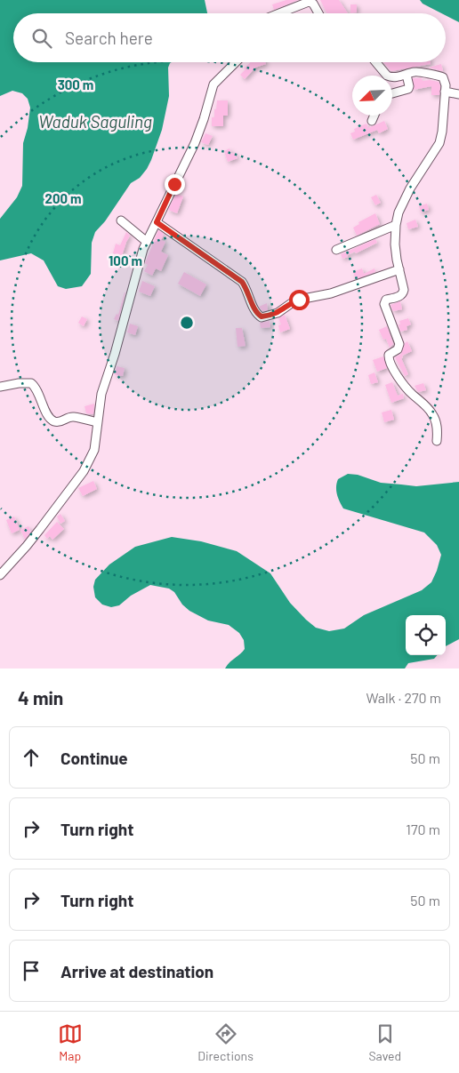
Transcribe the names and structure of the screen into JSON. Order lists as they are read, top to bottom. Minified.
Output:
{"water":["Waduk Saguling"],"north":"bottom left","page":{"search":"Search here","heading":["4 min","Walk · 270 m"],"list":[["Continue","50 m"],["Turn right","170 m"],["Turn right","50 m"],"Arrive at destination"],"nav":["Map","Directions","Saved"]},"rings":["300 m","200 m","100 m"]}
